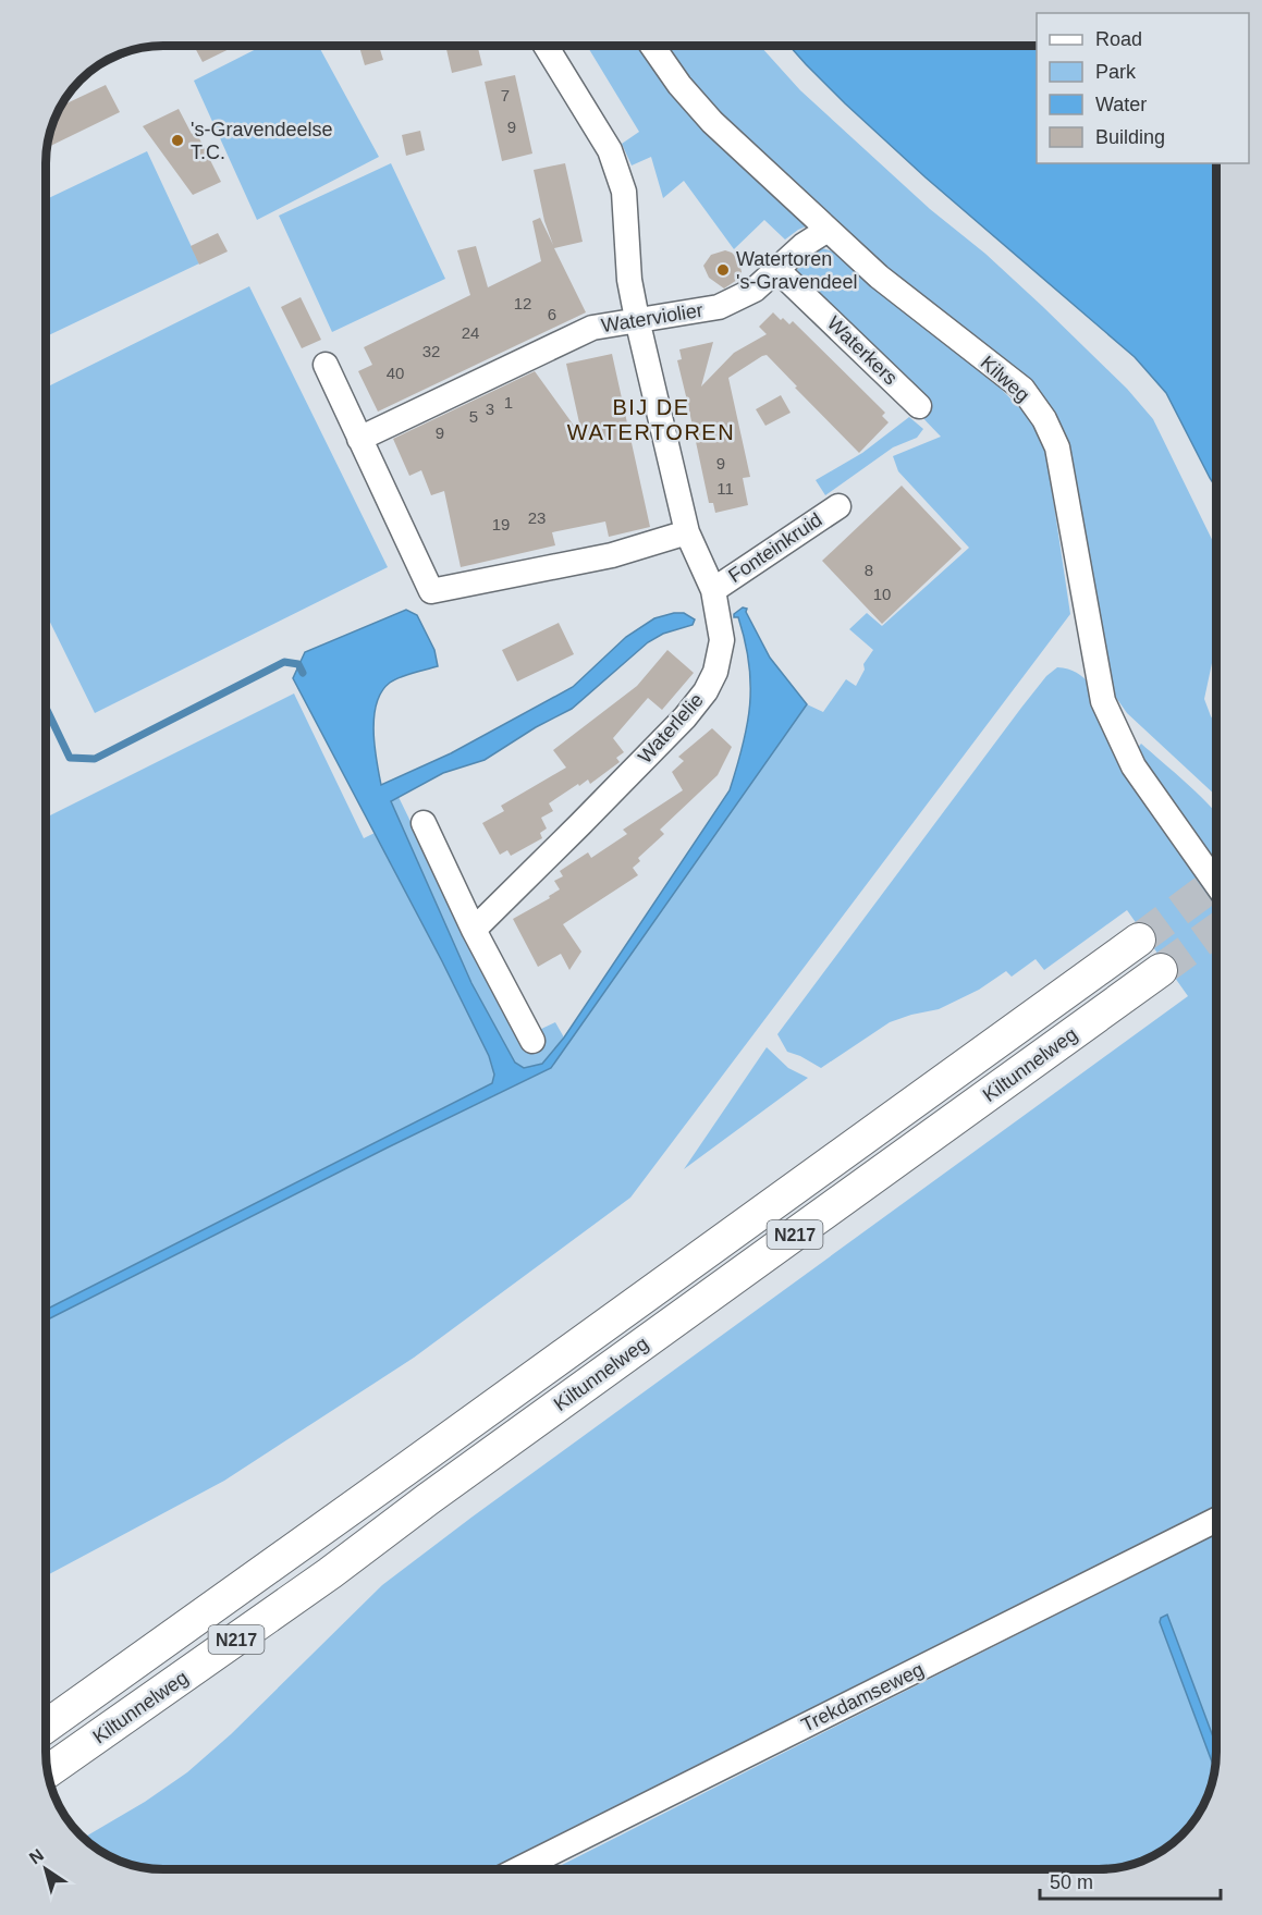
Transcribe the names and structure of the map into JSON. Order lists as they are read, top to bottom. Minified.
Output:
{"streets":{"main road":["Kiltunnelweg","N217"],"street":["Waterviolier","Waterkers","Kilweg","Fonteinkruid","Waterlelie","Trekdamseweg"]},"crossings":[["Waterviolier","Waterkers"],["Waterviolier","Kilweg"],["Waterviolier","Waterlelie"],["Fonteinkruid","Waterlelie"]],"districts":["BIJ DE WATERTOREN"],"places":["'s-Gravendeelse T.C.","Watertoren 's-Gravendeel"],"house_numbers":["7","9","12","6","24","32","40","1","3","5","9","9","11","23","19","8","10"],"legend":["Road","Park","Water","Building"],"scale_bar":"50 m","north":"top left"}
